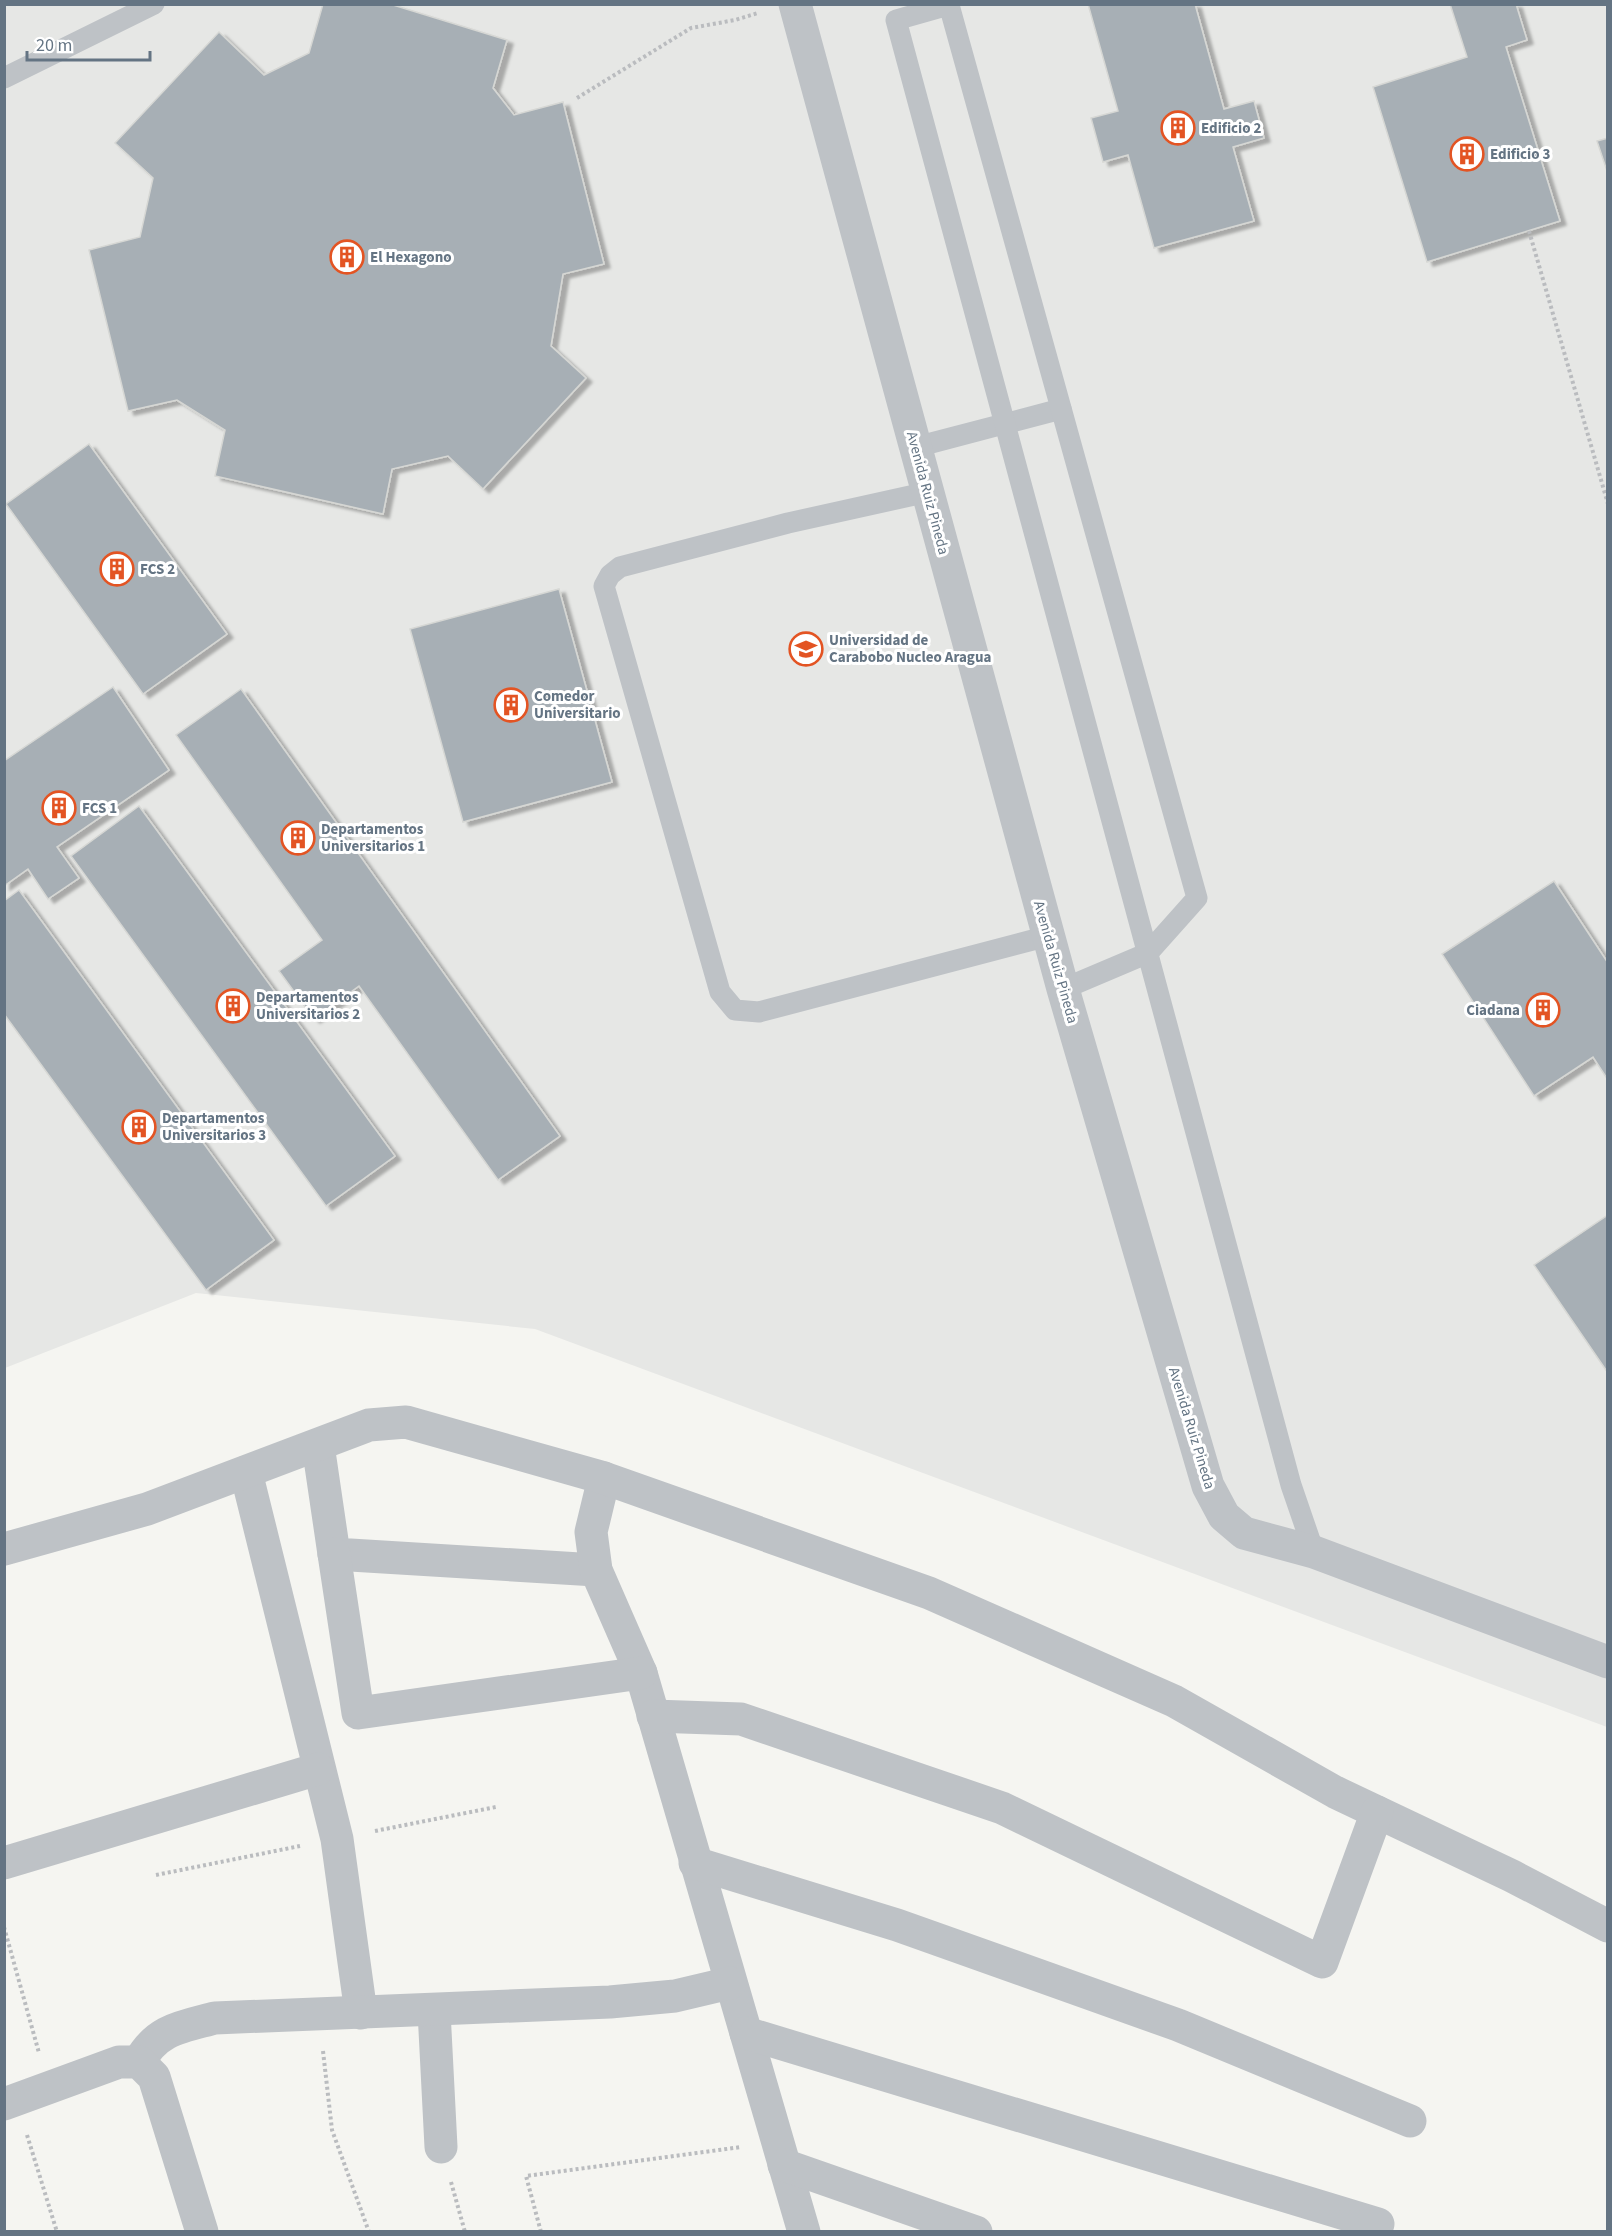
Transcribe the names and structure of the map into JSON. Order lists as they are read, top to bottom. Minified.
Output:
{"streets":{"street":["Avenida Ruiz Pineda"]},"places":{"building":["Edificio 2","Edificio 3","El Hexagono","FCS 2","Comedor Universitario","FCS 1","Departamentos Universitarios 1","Departamentos Universitarios 2","Ciadana","Departamentos Universitarios 3"],"school or university":["Universidad de Carabobo Nucleo Aragua"]},"scale_bar":"20 m"}
